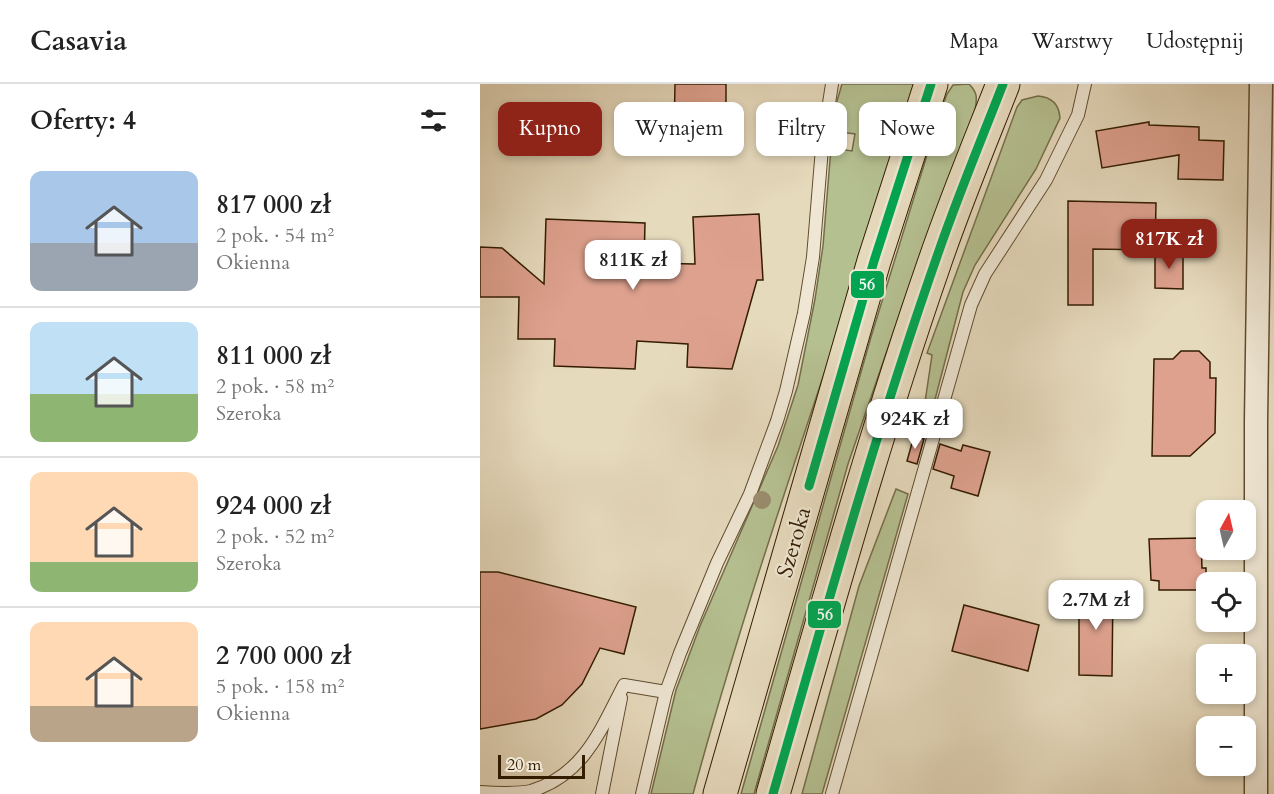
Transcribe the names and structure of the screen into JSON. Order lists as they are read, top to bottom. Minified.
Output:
{"streets":{"main road":["Szeroka"]},"lines":["transit line 56"],"scale_bar":"20 m","north":"top","page":{"header":"Casavia","nav":["Mapa","Warstwy","Udostępnij"],"heading":"Oferty: 4","chip":["Kupno","Wynajem","Filtry","Nowe"],"list":[{"name":"817 000 zł","note":"2 pok. · 54 m² · Okienna"},{"name":"811 000 zł","note":"2 pok. · 58 m² · Szeroka"},{"name":"924 000 zł","note":"2 pok. · 52 m² · Szeroka"},{"name":"2 700 000 zł","note":"5 pok. · 158 m² · Okienna"}],"price":["817K zł","811K zł","924K zł","2.7M zł"],"map_buttons":["+","−"],"scale":"20 m"}}
